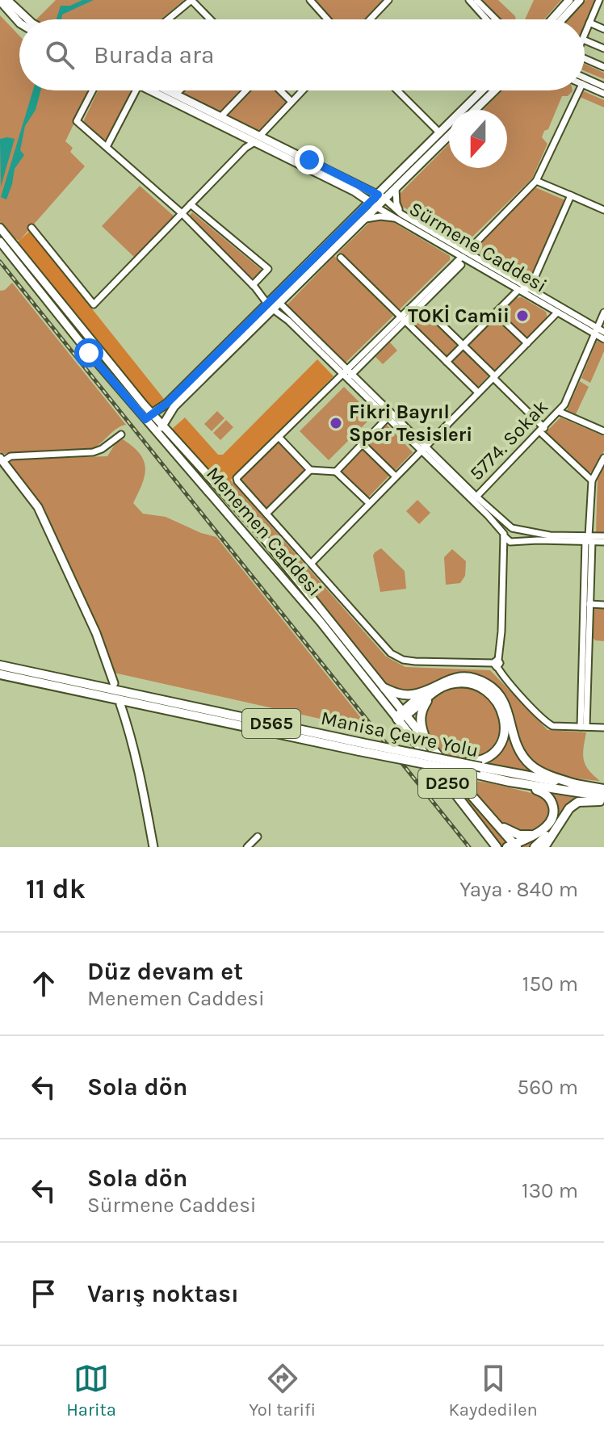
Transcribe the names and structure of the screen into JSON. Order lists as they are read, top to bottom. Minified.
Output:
{"streets":{"highway":["Menemen Caddesi","D565","Manisa Çevre Yolu","D250"],"main road":["Sürmene Caddesi"],"street":["5774. Sokak"]},"crossings":[["Sürmene Caddesi","5774. Sokak"]],"places":["TOKİ Camii","Fikri Bayrıl Spor Tesisleri"],"north":"bottom","page":{"search":"Burada ara","heading":["11 dk","Yaya · 840 m"],"list":[["Düz devam et","Menemen Caddesi","150 m"],["Sola dön","560 m"],["Sola dön","Sürmene Caddesi","130 m"],"Varış noktası"],"nav":["Harita","Yol tarifi","Kaydedilen"]}}
